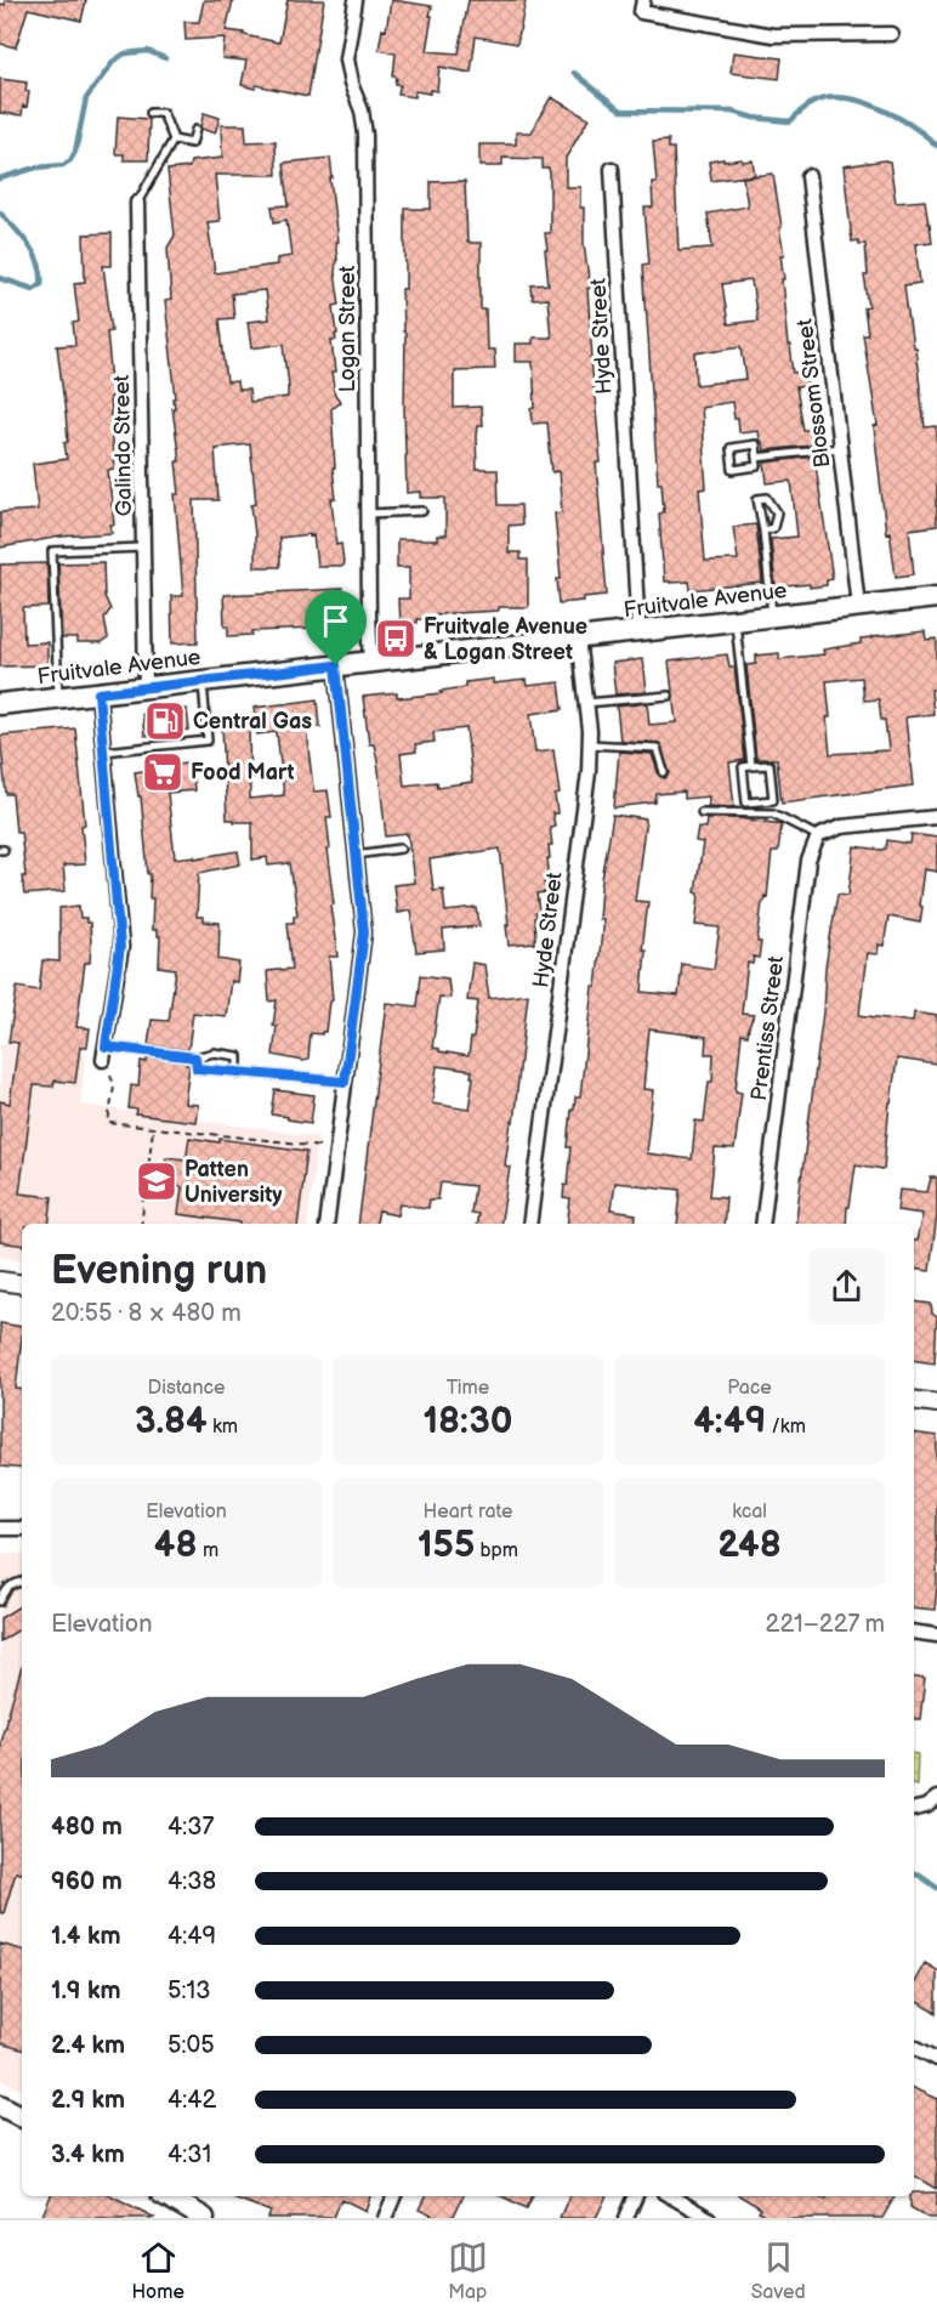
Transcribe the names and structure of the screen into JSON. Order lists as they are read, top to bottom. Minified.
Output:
{"streets":{"main road":["Fruitvale Avenue"],"street":["Logan Street","Hyde Street","Blossom Street","Galindo Street","Prentiss Street"]},"crossings":[["Logan Street","Fruitvale Avenue"],["Hyde Street","Fruitvale Avenue"],["Blossom Street","Fruitvale Avenue"],["Galindo Street","Fruitvale Avenue"]],"places":{"bus stop":["Fruitvale Avenue & Logan Street"],"fuel station":["Central Gas"],"supermarket":["Food Mart"],"school or university":["Patten University"]},"page":{"heading":["Evening run","20:55 · 8 × 480 m"],"stats":[["Distance","3.84 km"],["Time","18:30"],["Pace","4:49 /km"],["Elevation","48 m"],["Heart rate","155 bpm"],["kcal","248"]],"chart":["Elevation","221–227 m"],"list":[{"name":"480 m","note":"4:37"},{"name":"960 m","note":"4:38"},{"name":"1.4 km","note":"4:49"},{"name":"1.9 km","note":"5:13"},{"name":"2.4 km","note":"5:05"},{"name":"2.9 km","note":"4:42"},{"name":"3.4 km","note":"4:31"}],"tabs":["Home","Map","Saved"]}}
